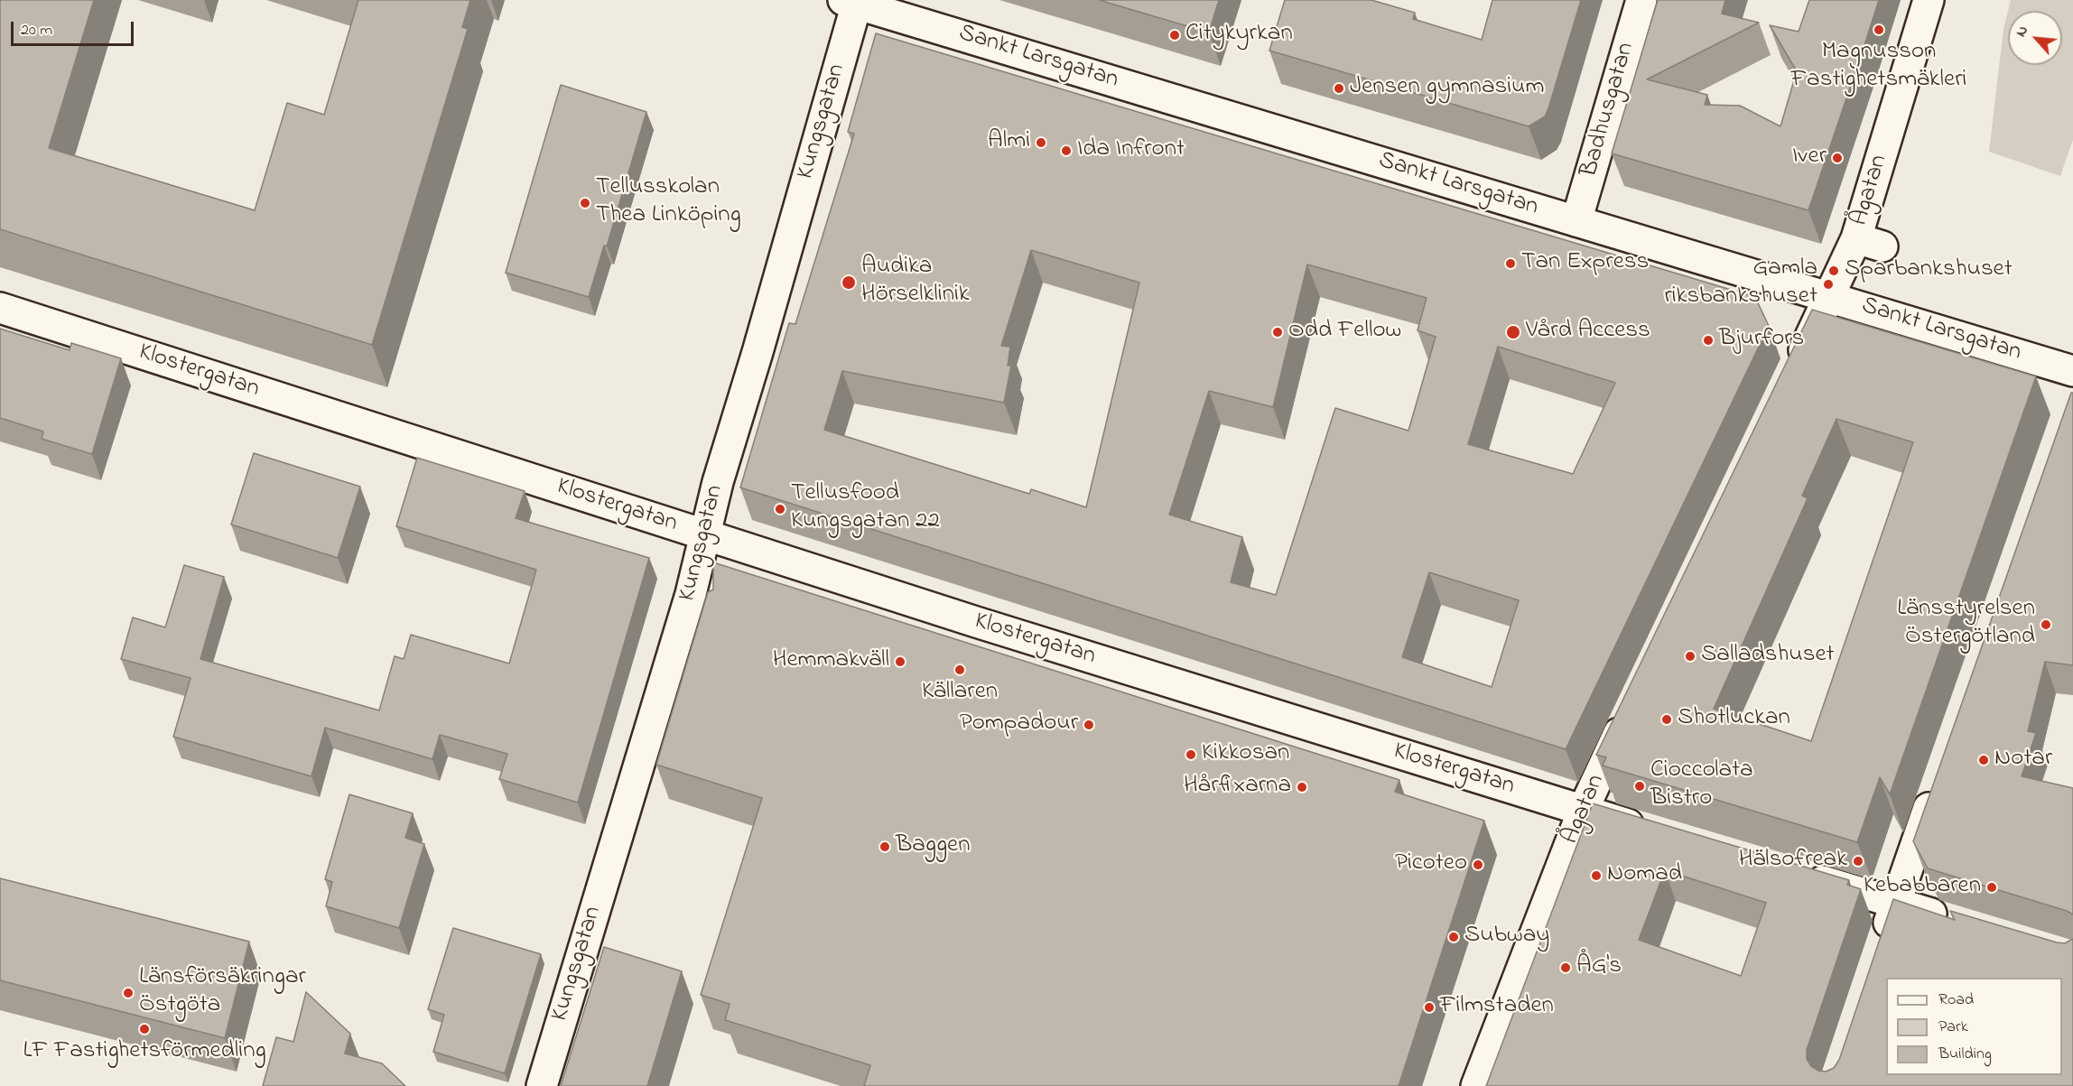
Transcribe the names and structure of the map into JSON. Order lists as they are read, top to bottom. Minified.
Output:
{"streets":{"street":["Sankt Larsgatan","Badhusgatan","Kungsgatan","Ågatan","Klostergatan"]},"crossings":[["Sankt Larsgatan","Badhusgatan"],["Sankt Larsgatan","Kungsgatan"],["Sankt Larsgatan","Ågatan"],["Kungsgatan","Klostergatan"],["Ågatan","Klostergatan"]],"places":["Magnusson Fastighetsmäkleri","Citykyrkan","Jensen gymnasium","Almi","Ida Infront","Iver","Tellusskolan Thea Linköping","Tan Express","Sparbankshuset","Audika Hörselklinik","Gamla riksbankshuset","Odd Fellow","Vård Access","Bjurfors","Tellusfood Kungsgatan 22","Länsstyrelsen Östergötland","Salladshuset","Hemmakväll","Källaren","Shotluckan","Pompadour","Kikkosan","Notar","Cioccolata Bistro","Hårfixarna","Baggen","Hälsofreak","Picoteo","Nomad","Kebabbaren","Subway","ÅG's","Länsförsäkringar Östgöta","Filmstaden","LF Fastighetsförmedling"],"legend":["Road","Park","Building"],"scale_bar":"20 m","north":"top left"}
